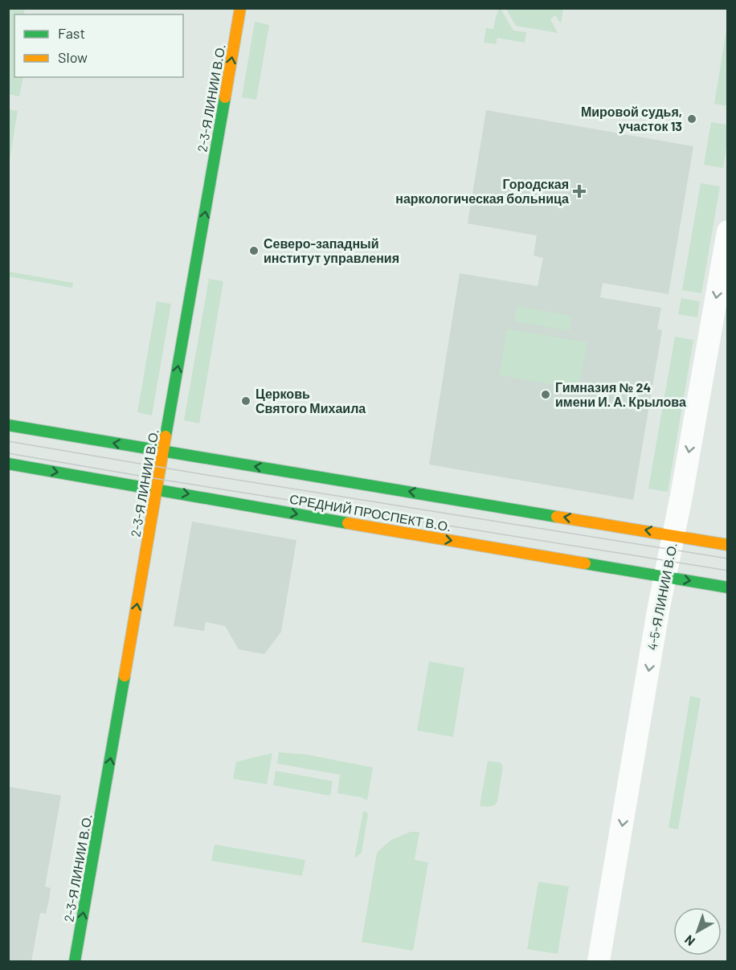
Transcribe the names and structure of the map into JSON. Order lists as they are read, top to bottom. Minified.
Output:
{"streets":{"main road":["2-3-Я ЛИНИИ В.О.","СРЕДНИЙ ПРОСПЕКТ В.О."],"street":["4-5-Я ЛИНИИ В.О."]},"crossings":[["2-3-Я ЛИНИИ В.О.","СРЕДНИЙ ПРОСПЕКТ В.О."],["СРЕДНИЙ ПРОСПЕКТ В.О.","4-5-Я ЛИНИИ В.О."]],"one_way":["2-3-Я ЛИНИИ В.О.","4-5-Я ЛИНИИ В.О."],"places":{"other":["Мировой судья, участок 13","Северо-западный институт управления","Гимназия № 24 имени И. А. Крылова","Церковь Святого Михаила"],"health":["Городская наркологическая больница"]},"legend":["Fast","Slow"],"north":"bottom left"}
